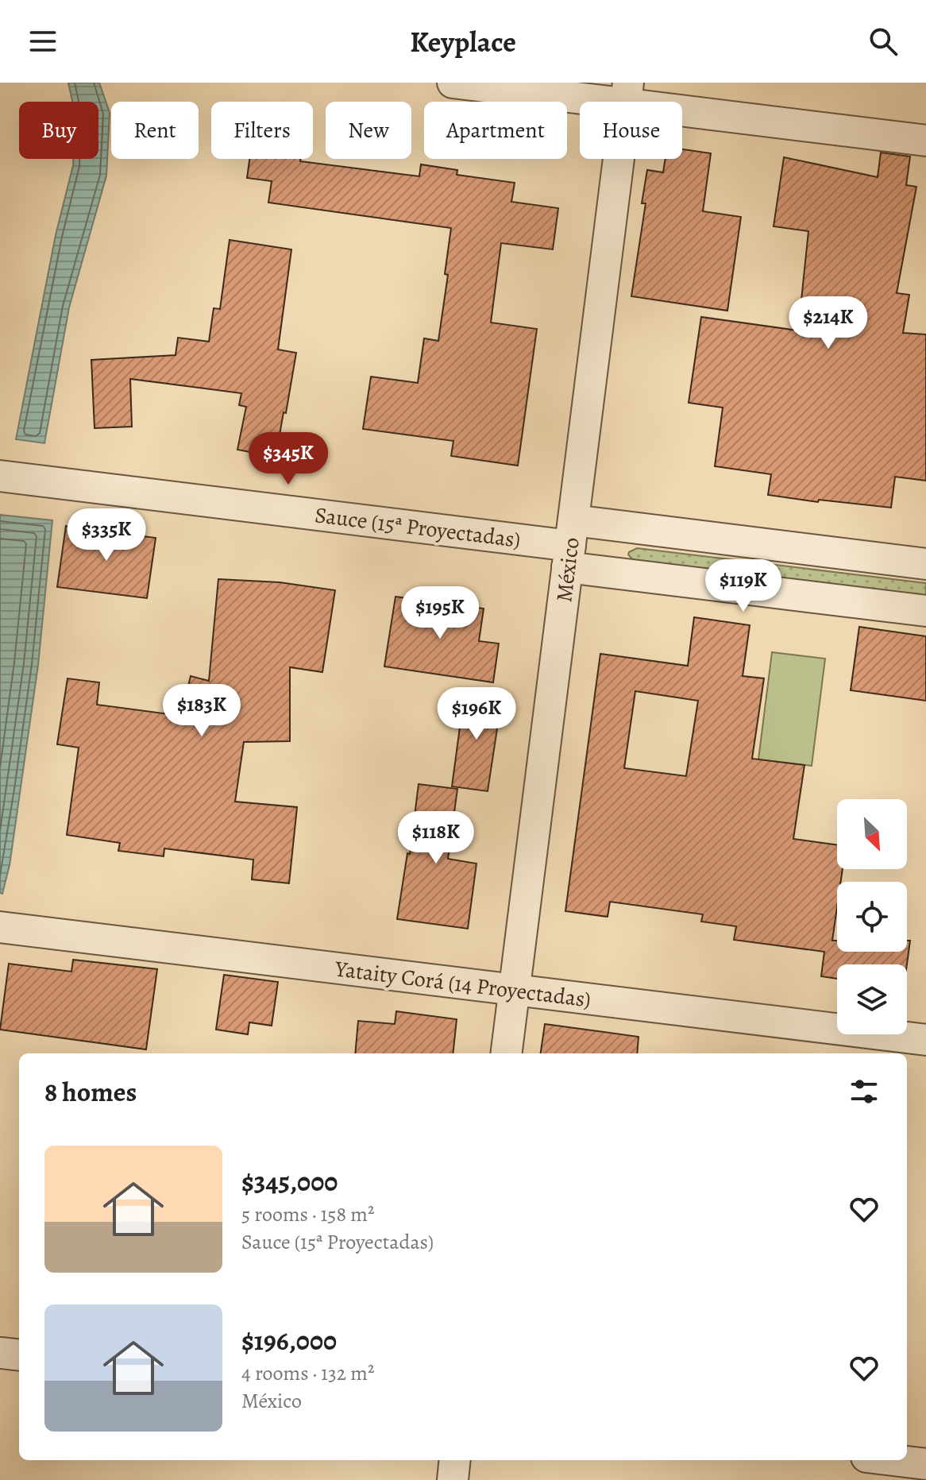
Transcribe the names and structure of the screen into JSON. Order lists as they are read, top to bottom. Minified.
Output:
{"streets":{"street":["Sauce (15ª Proyectadas)","México","Yataity Corá (14 Proyectadas)"]},"crossings":[["Sauce (15ª Proyectadas)","México"],["México","Yataity Corá (14 Proyectadas)"]],"north":"bottom right","page":{"header":"Keyplace","chip":["Buy","Rent","Filters","New","Apartment","House"],"price":["$214K","$345K","$335K","$119K","$195K","$183K","$196K","$118K"],"heading":"8 homes","list":[{"name":"$345,000","note":"5 rooms · 158 m² · Sauce (15ª Proyectadas)"},{"name":"$196,000","note":"4 rooms · 132 m² · México"}]}}
